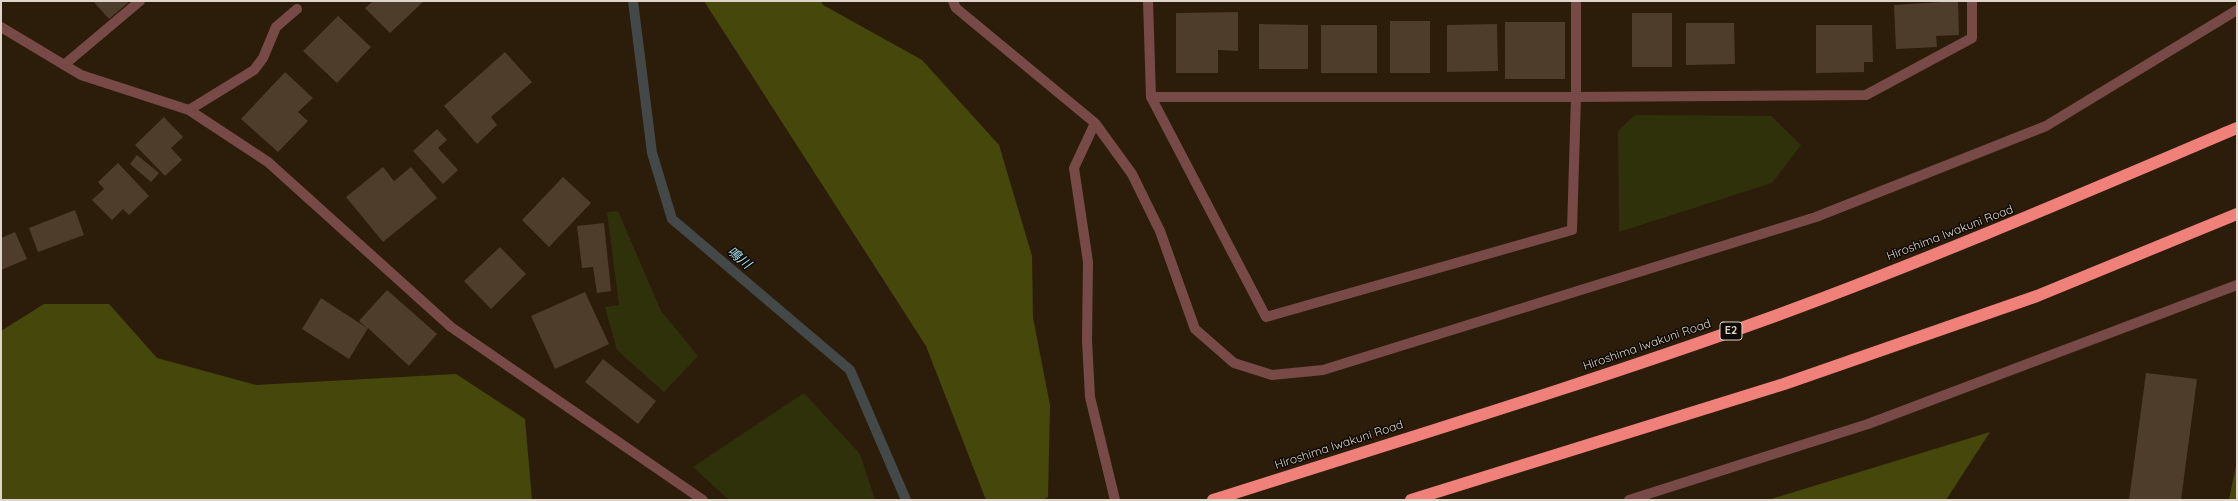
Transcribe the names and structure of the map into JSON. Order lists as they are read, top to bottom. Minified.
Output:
{"streets":{"highway":["Hiroshima Iwakuni Road","E2"]},"water":["鳴川"]}
